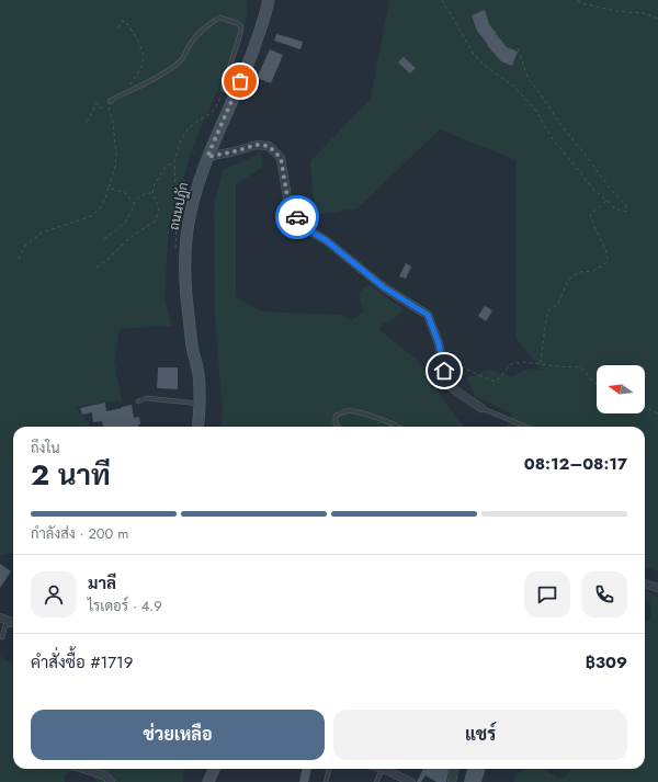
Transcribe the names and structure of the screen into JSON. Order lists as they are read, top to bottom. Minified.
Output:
{"streets":{"main road":["ถนนปฏัก"]},"north":"left","page":{"heading":["2 นาที","ถึงใน","08:12–08:17"],"panel":["มาลี","ไรเดอร์ · 4.9","คำสั่งซื้อ #1719","฿309"],"bar":"กำลังส่ง · 200 m","buttons":["ช่วยเหลือ","แชร์"]}}
